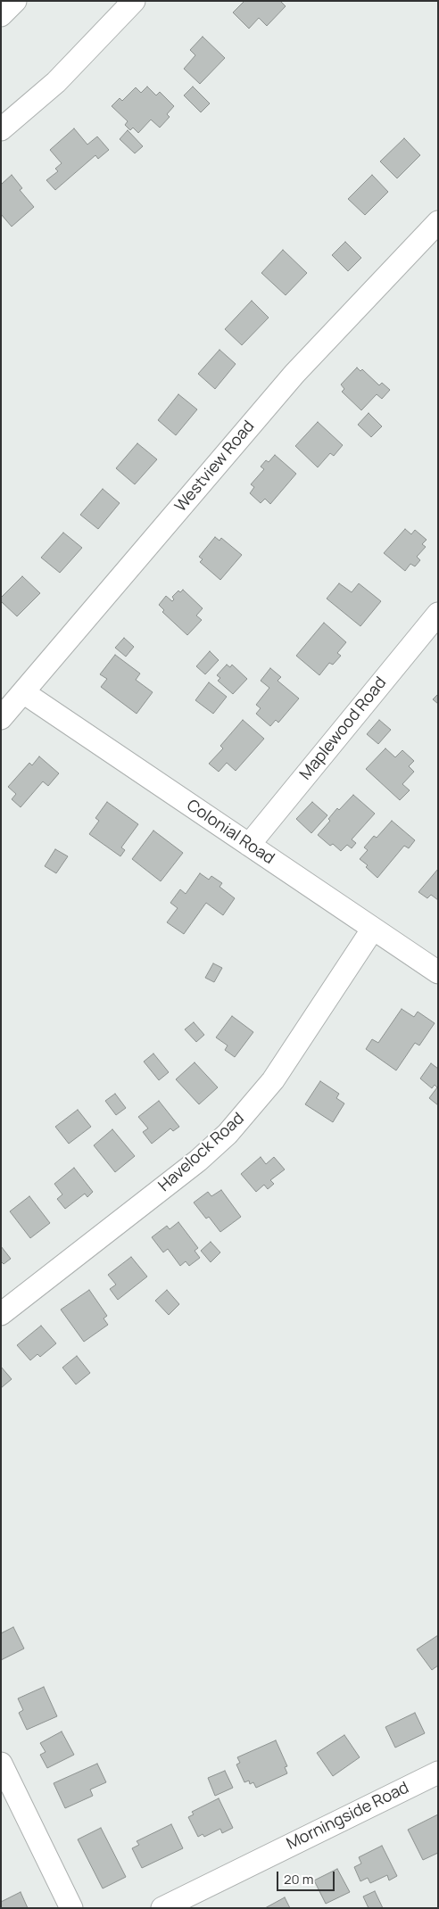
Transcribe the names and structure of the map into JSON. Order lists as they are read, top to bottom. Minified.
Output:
{"streets":{"street":["Westview Road","Maplewood Road","Colonial Road","Havelock Road","Morningside Road"]},"crossings":[["Westview Road","Colonial Road"],["Maplewood Road","Colonial Road"],["Colonial Road","Havelock Road"]],"scale_bar":"20 m"}
